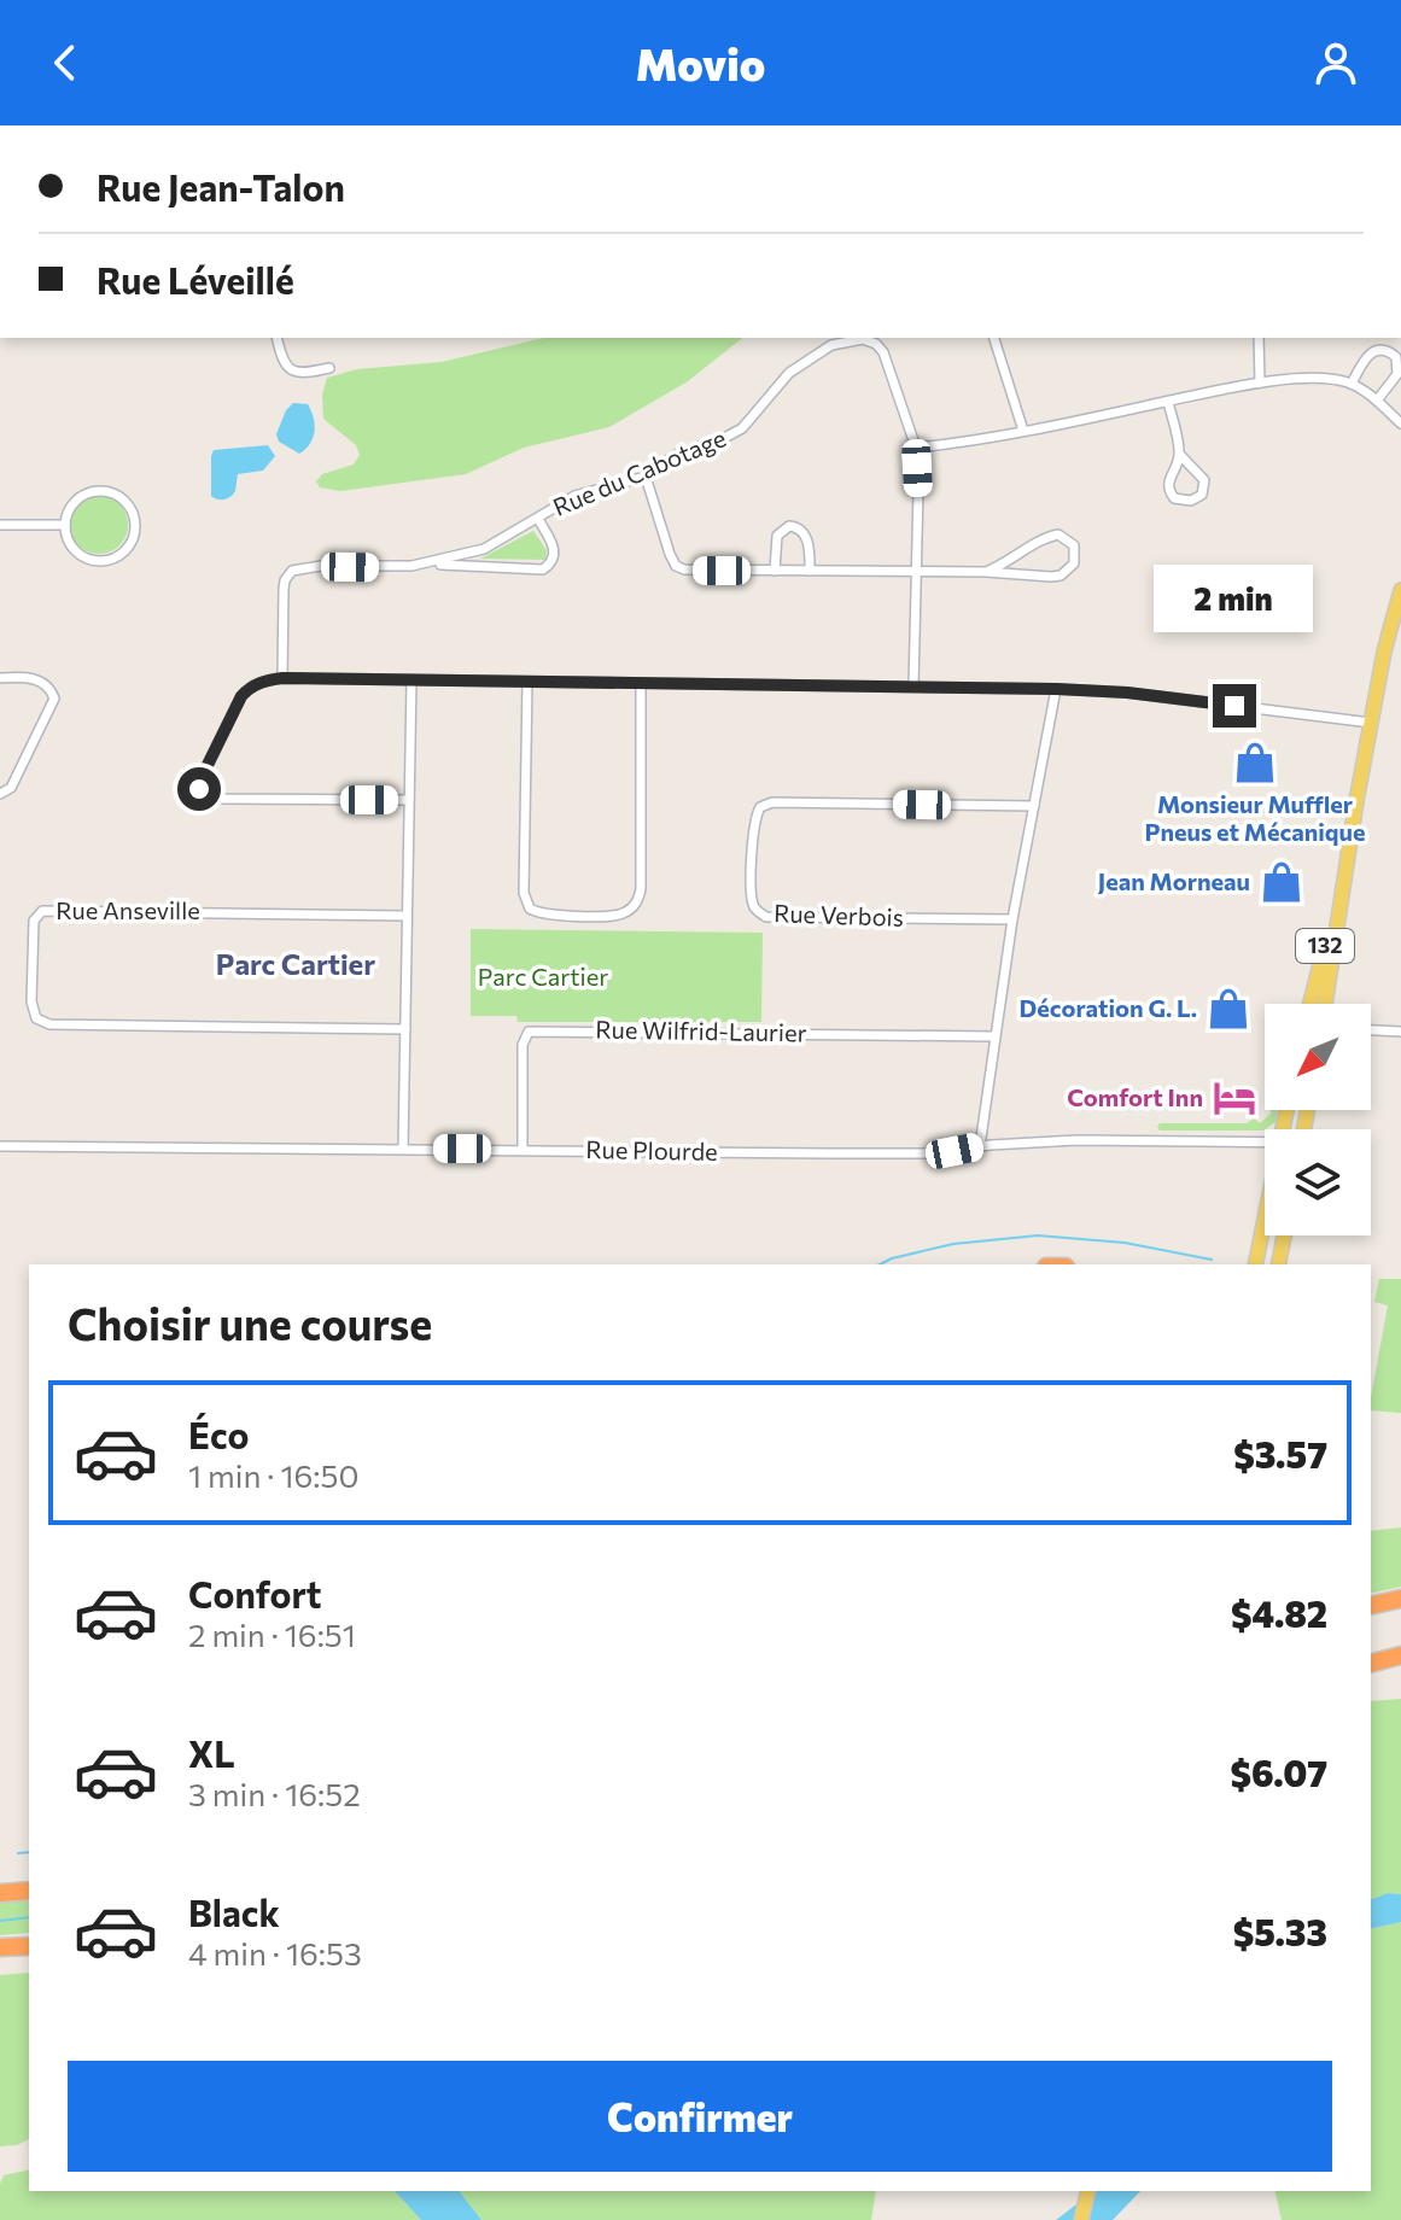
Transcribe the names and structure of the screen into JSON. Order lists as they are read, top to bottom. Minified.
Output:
{"streets":{"main road":["132"],"street":["Rue du Cabotage","Rue Anseville","Rue Verbois","Rue Wilfrid-Laurier","Rue Plourde"]},"crossings":[["Rue Wilfrid-Laurier","Rue Plourde"]],"districts":["Parc Cartier"],"parks":["Parc Cartier"],"places":{"shop":["Monsieur Muffler Pneus et Mécanique","Jean Morneau","Décoration G. L."],"hotel":["Comfort Inn"]},"north":"bottom left","page":{"header":"Movio","banner":["Rue Jean-Talon","Rue Léveillé"],"bubble":"2 min","heading":"Choisir une course","list":[{"name":"Éco","note":"1 min · 16:50","value":"$3.57"},{"name":"Confort","note":"2 min · 16:51","value":"$4.82"},{"name":"XL","note":"3 min · 16:52","value":"$6.07"},{"name":"Black","note":"4 min · 16:53","value":"$5.33"}],"buttons":"Confirmer"}}
